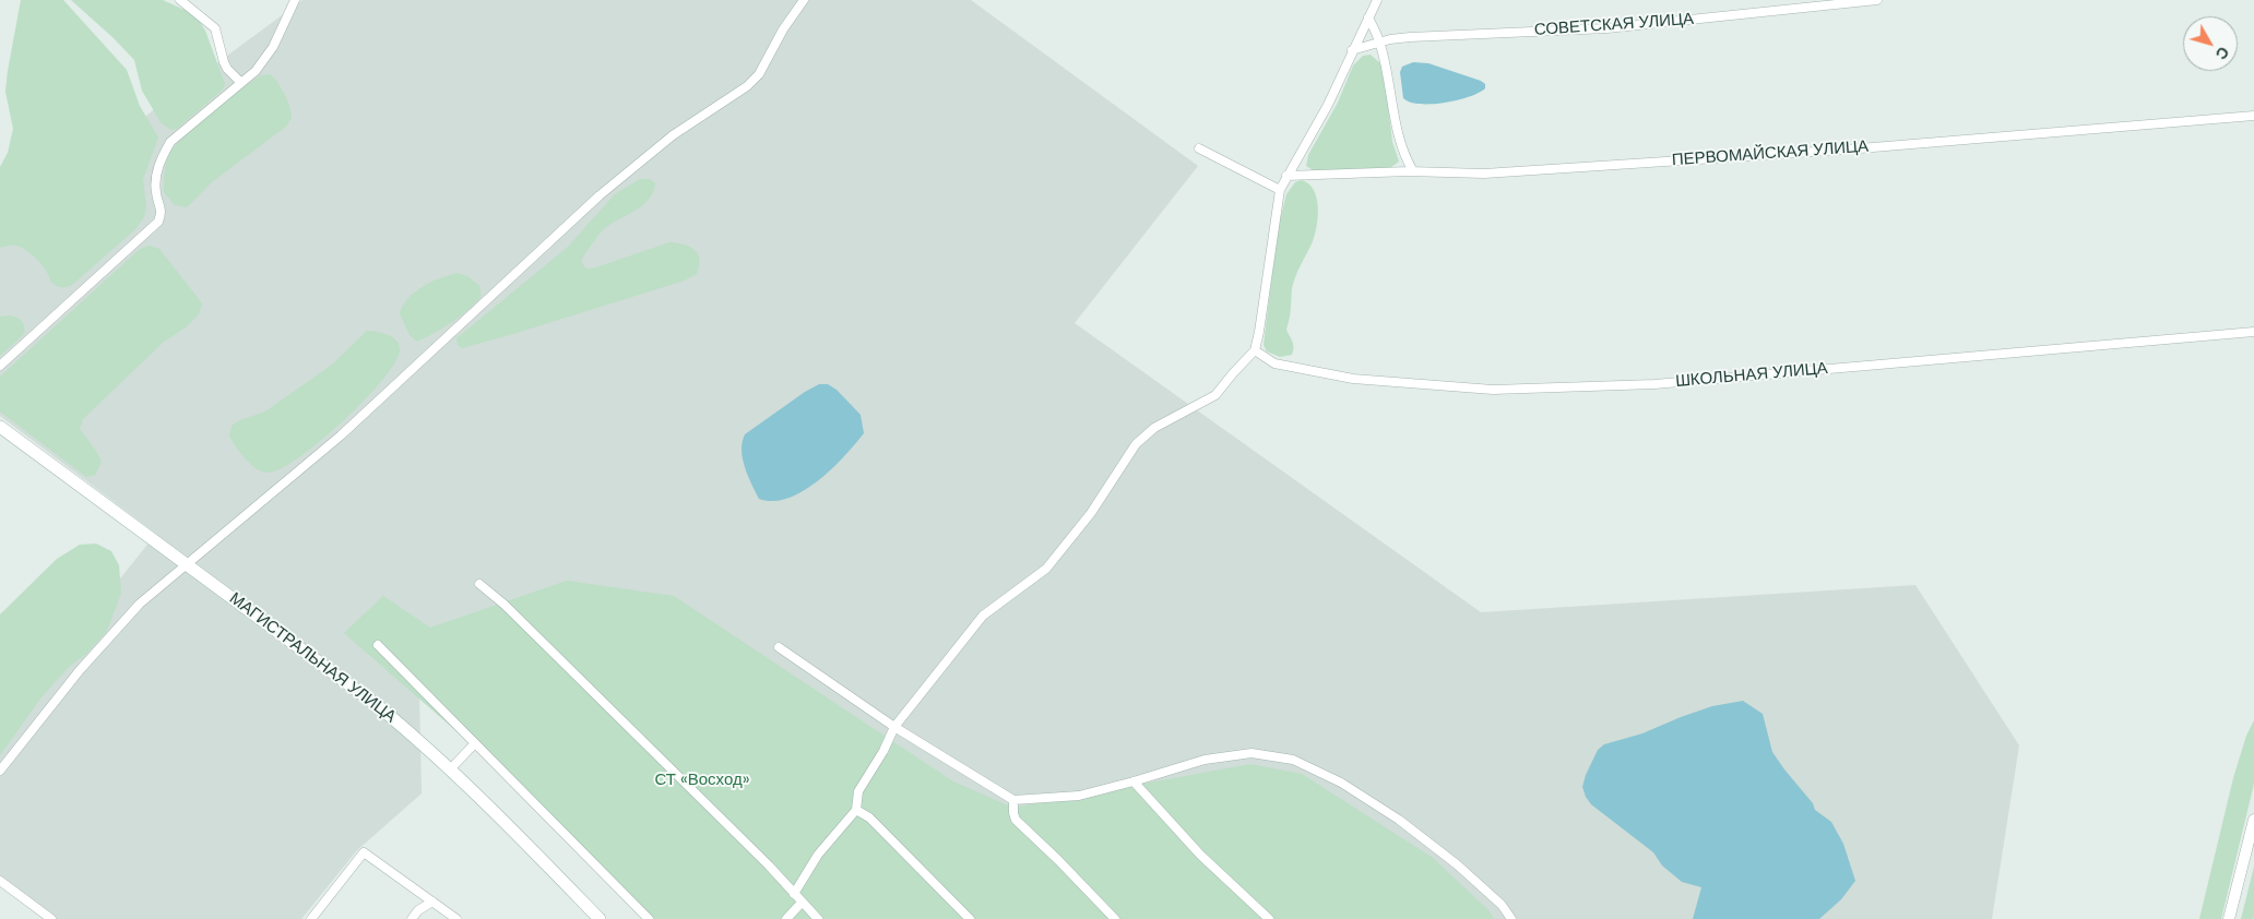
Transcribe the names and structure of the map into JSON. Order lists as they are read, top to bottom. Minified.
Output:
{"streets":{"main road":["МАГИСТРАЛЬНАЯ УЛИЦА"],"street":["СОВЕТСКАЯ УЛИЦА","ПЕРВОМАЙСКАЯ УЛИЦА","ШКОЛЬНАЯ УЛИЦА"]},"parks":["СТ «Восход»"],"north":"bottom right"}
